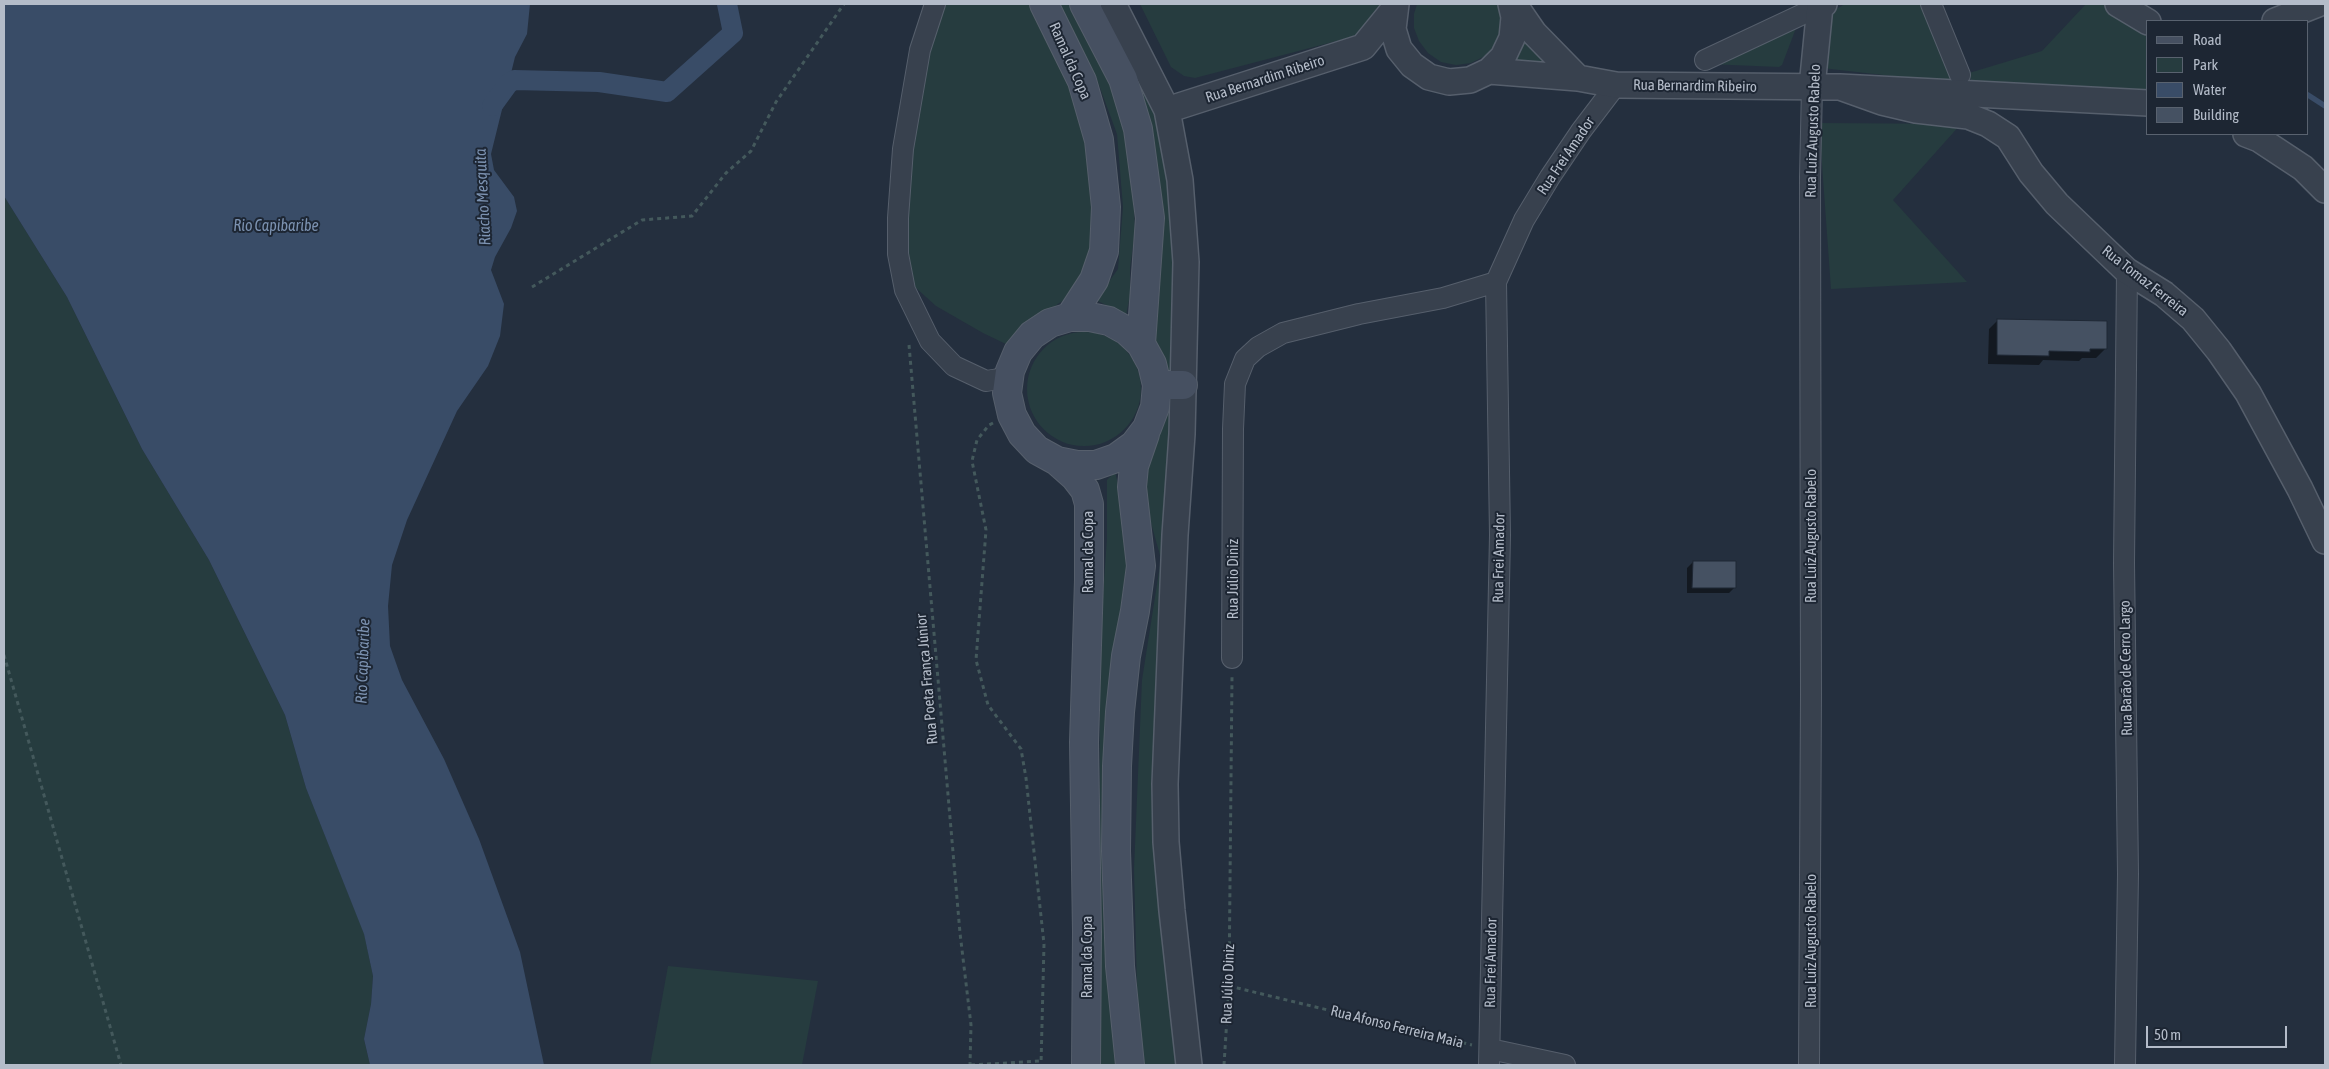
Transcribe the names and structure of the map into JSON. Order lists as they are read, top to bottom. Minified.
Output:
{"streets":{"main road":["Ramal da Copa"],"street":["Rua Bernardim Ribeiro","Rua Luiz Augusto Rabelo","Rua Frei Amador","Rua Tomaz Ferreira","Rua Júlio Diniz","Rua Barão de Cerro Largo"],"path":["Rua Poeta França Júnior","Rua Afonso Ferreira Maia"]},"crossings":[["Rua Bernardim Ribeiro","Rua Luiz Augusto Rabelo"],["Rua Bernardim Ribeiro","Rua Frei Amador"],["Rua Bernardim Ribeiro","Rua Tomaz Ferreira"],["Rua Frei Amador","Rua Júlio Diniz"],["Rua Frei Amador","Rua Afonso Ferreira Maia"],["Rua Tomaz Ferreira","Rua Barão de Cerro Largo"],["Rua Júlio Diniz","Rua Afonso Ferreira Maia"]],"water":["Riacho Mesquita","Rio Capibaribe"],"legend":["Road","Park","Water","Building"],"scale_bar":"50 m"}
